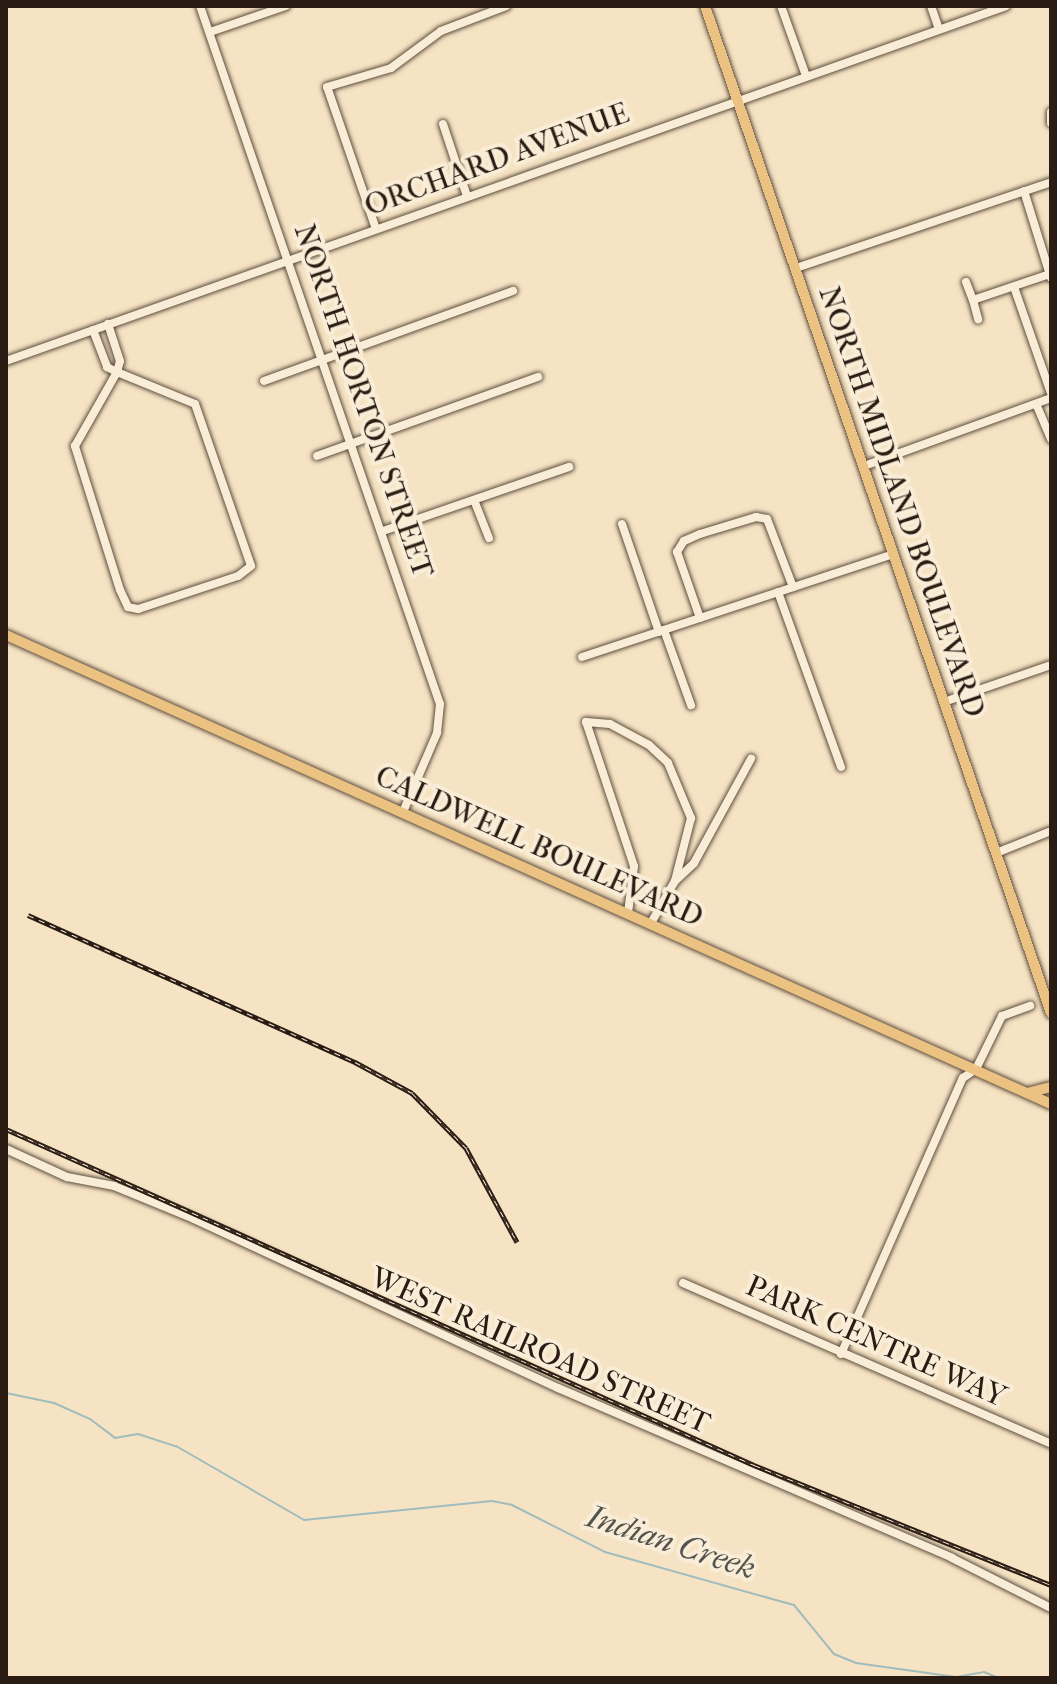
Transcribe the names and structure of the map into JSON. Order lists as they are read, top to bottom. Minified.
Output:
{"streets":{"main road":["NORTH MIDLAND BOULEVARD","CALDWELL BOULEVARD"],"street":["ORCHARD AVENUE","NORTH HORTON STREET","PARK CENTRE WAY","WEST RAILROAD STREET"]},"crossings":[["ORCHARD AVENUE","NORTH HORTON STREET"],["ORCHARD AVENUE","NORTH MIDLAND BOULEVARD"],["NORTH HORTON STREET","CALDWELL BOULEVARD"]],"water":["Indian Creek"]}
